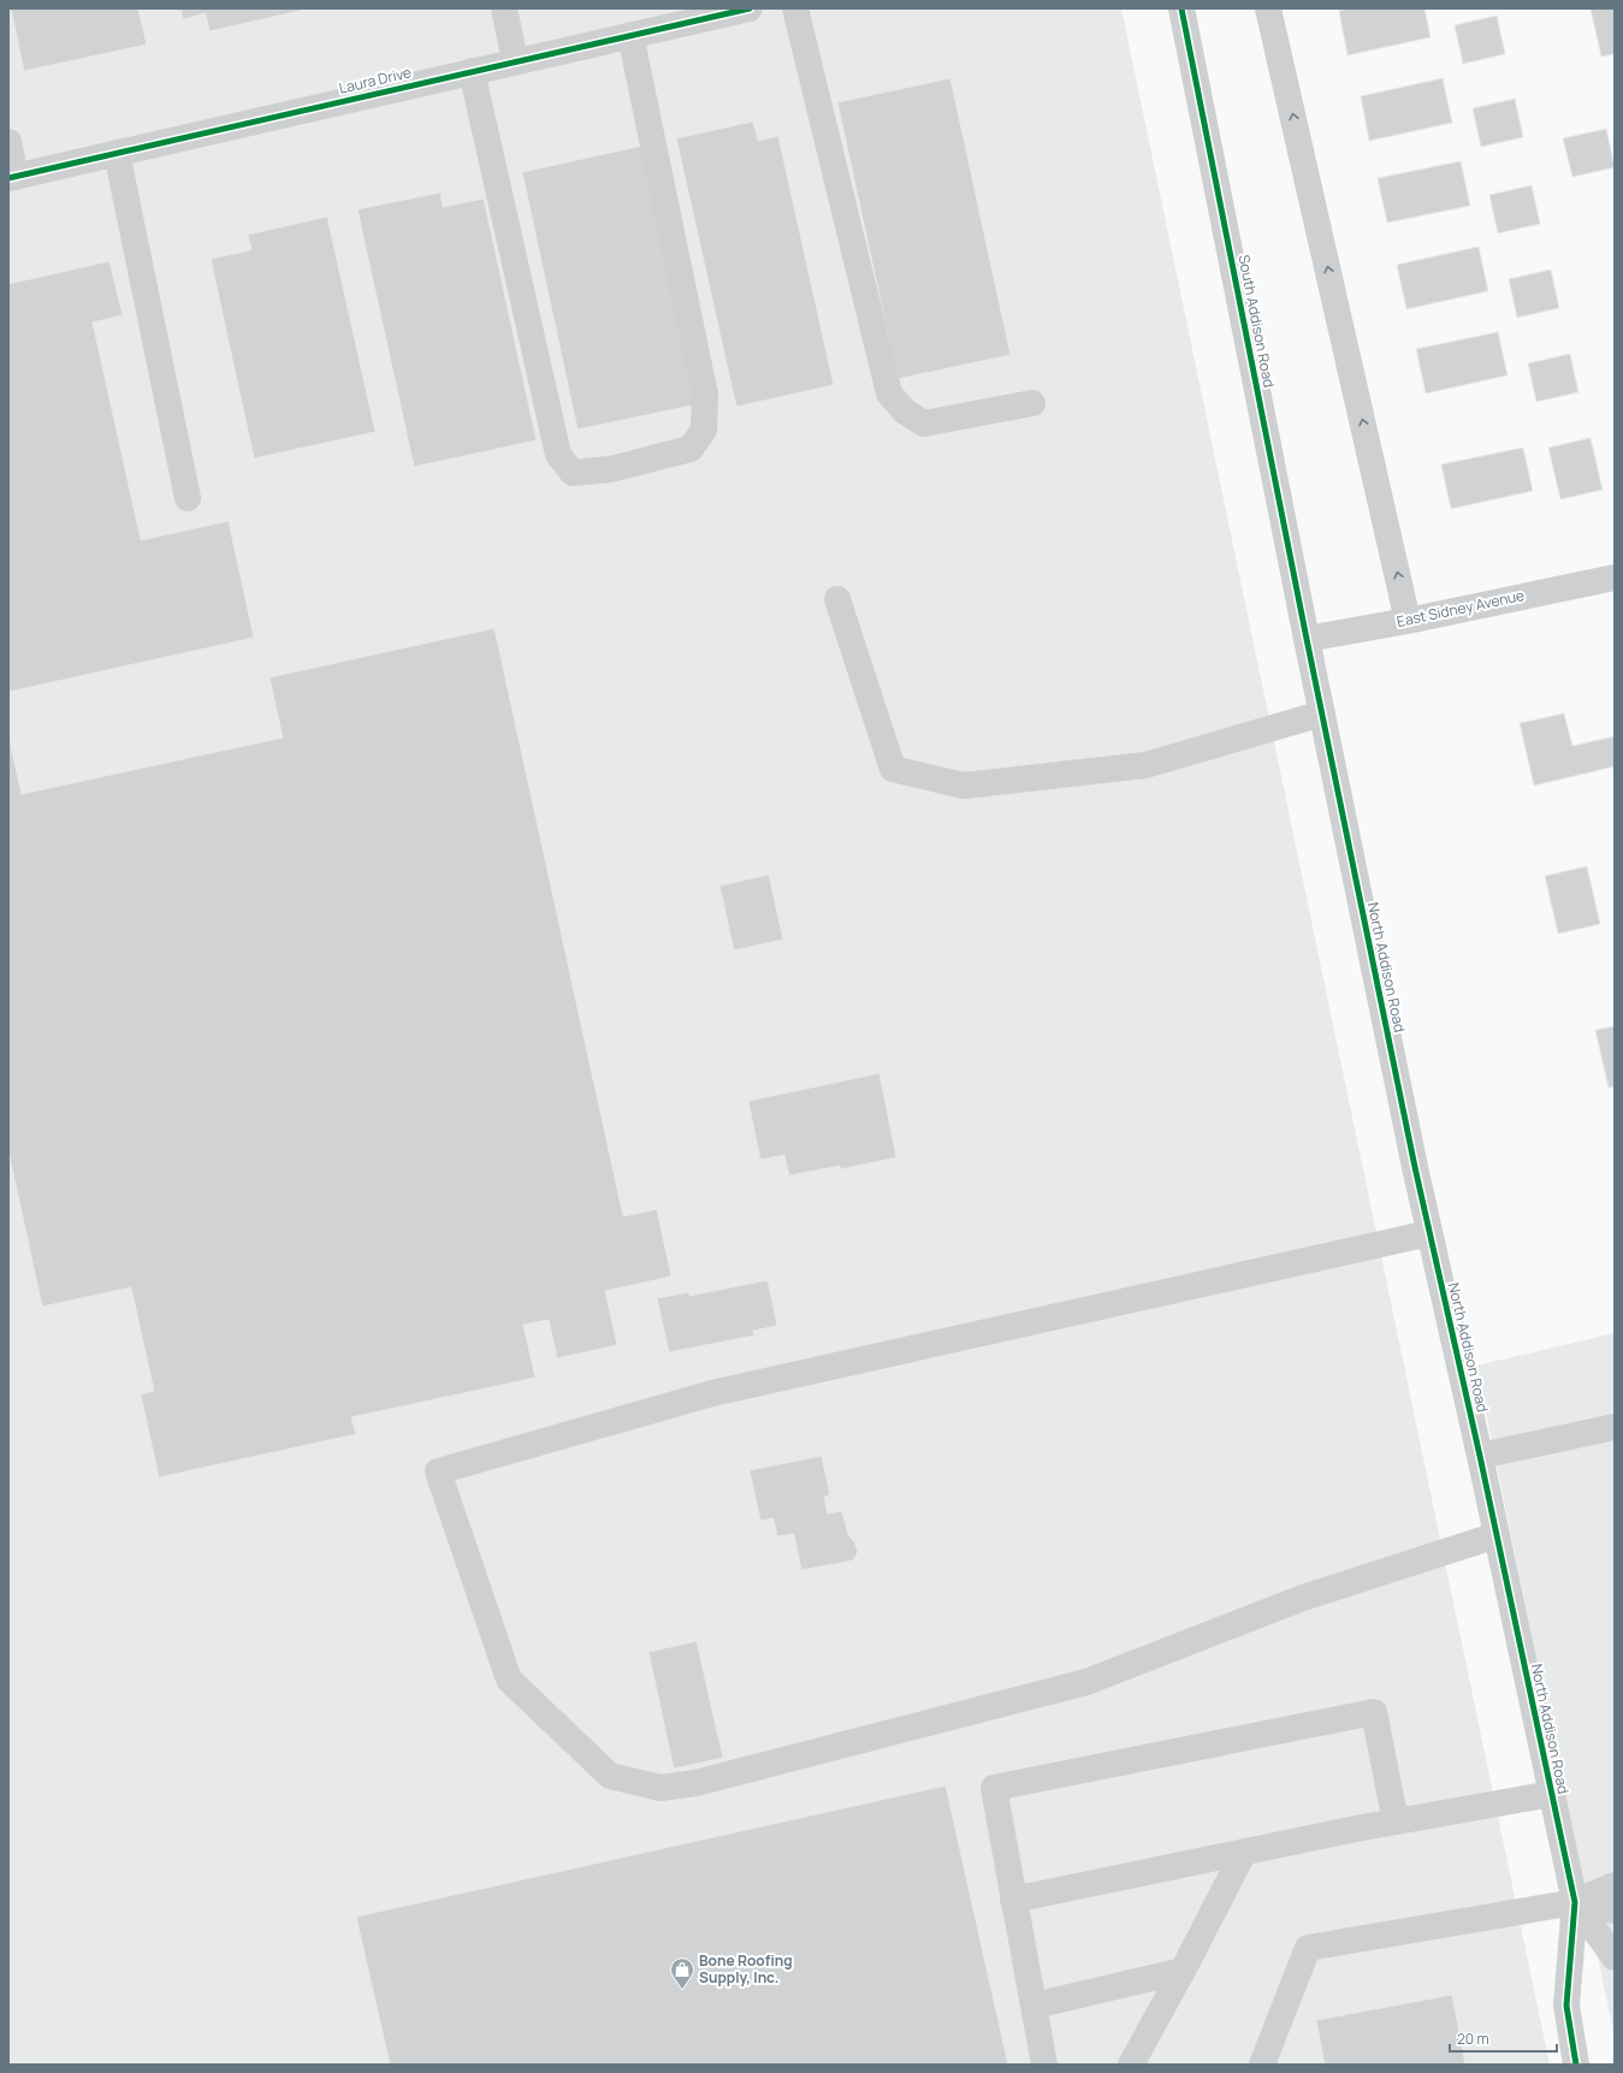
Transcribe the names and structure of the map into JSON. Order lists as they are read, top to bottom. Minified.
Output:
{"streets":{"street":["Laura Drive","South Addison Road","East Sidney Avenue","North Addison Road"]},"crossings":[["South Addison Road","East Sidney Avenue"],["South Addison Road","North Addison Road"],["East Sidney Avenue","North Addison Road"]],"places":{"shop":["Bone Roofing Supply, Inc."]},"scale_bar":"20 m"}
